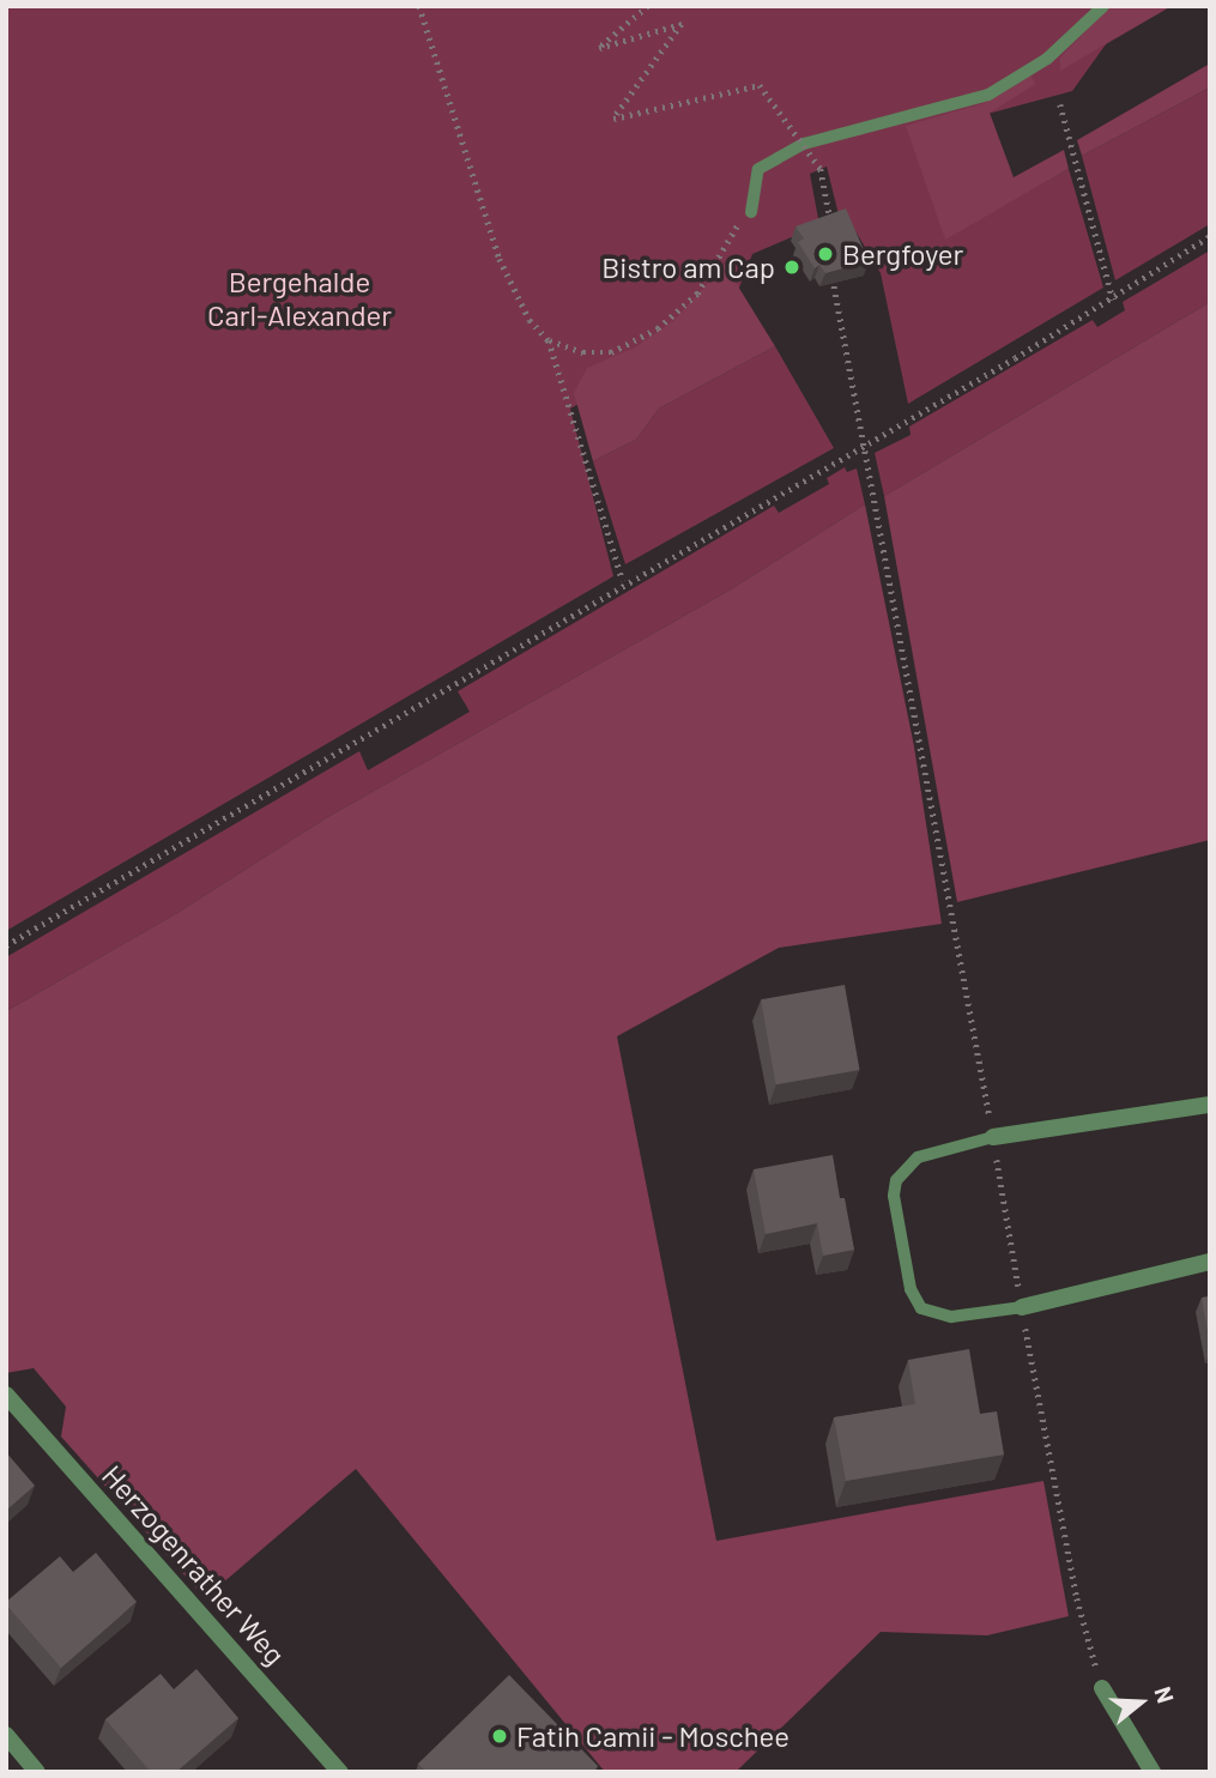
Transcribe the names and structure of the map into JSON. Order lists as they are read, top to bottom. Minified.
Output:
{"streets":{"street":["Herzogenrather Weg"]},"parks":["Bergehalde Carl-Alexander"],"places":["Bergfoyer","Bistro am Cap","Fatih Camii - Moschee"],"north":"right"}
